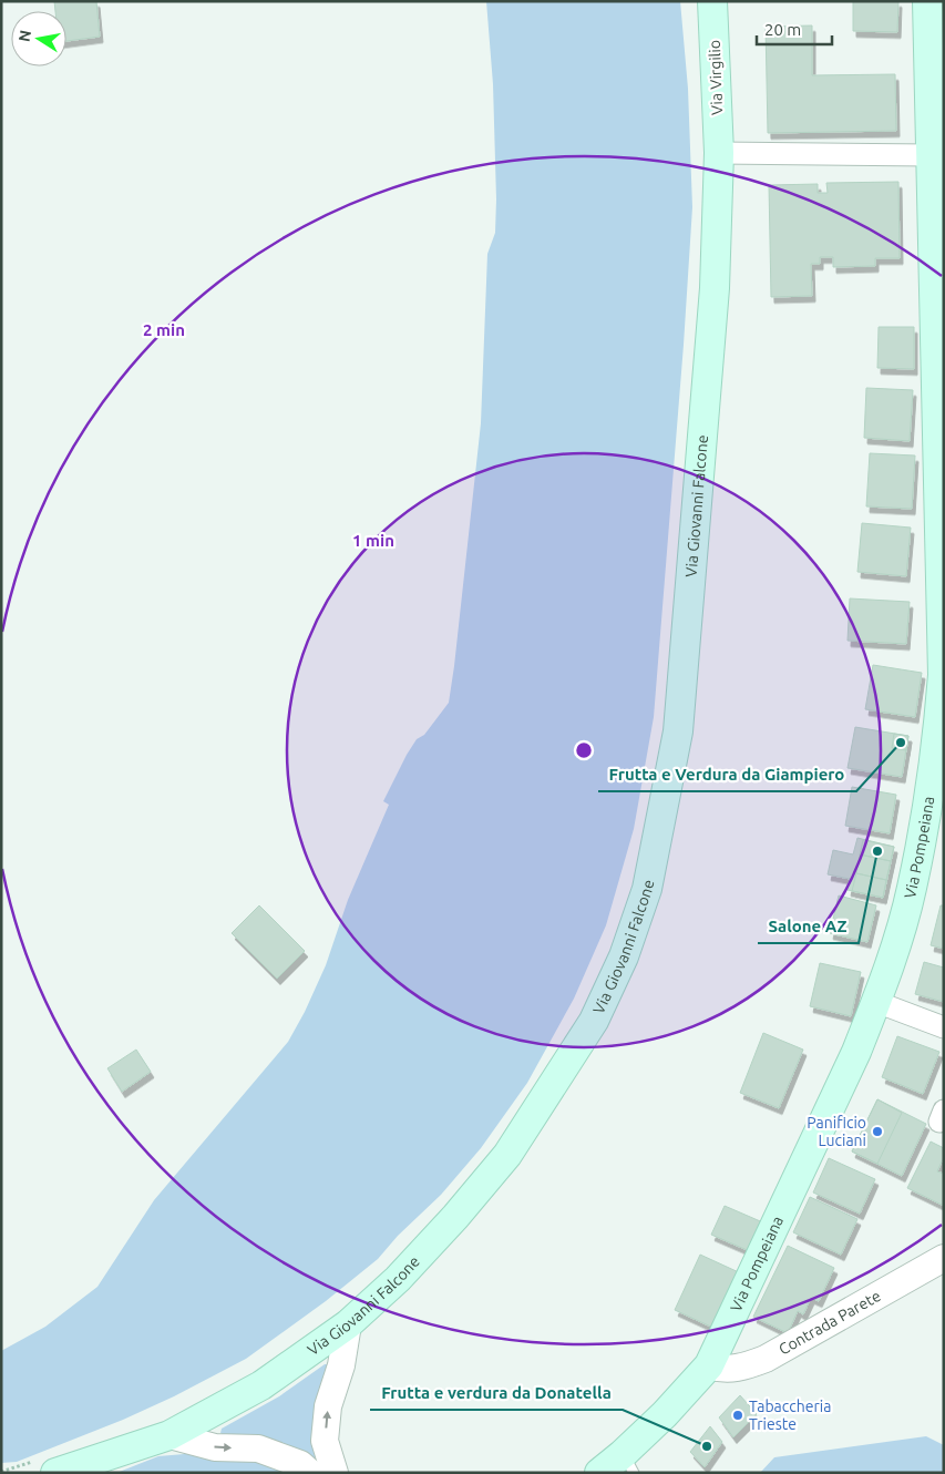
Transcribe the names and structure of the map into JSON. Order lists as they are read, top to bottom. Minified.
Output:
{"streets":{"main road":["Via Virgilio","Via Giovanni Falcone","Via Pompeiana"],"street":["Contrada Parete"]},"crossings":[["Via Virgilio","Via Giovanni Falcone"],["Via Pompeiana","Contrada Parete"]],"places":["Frutta e Verdura da Giampiero","Salone AZ","Panificio Luciani","Tabaccheria Trieste","Frutta e verdura da Donatella"],"scale_bar":"20 m","north":"left","rings":["2 min","1 min"]}
